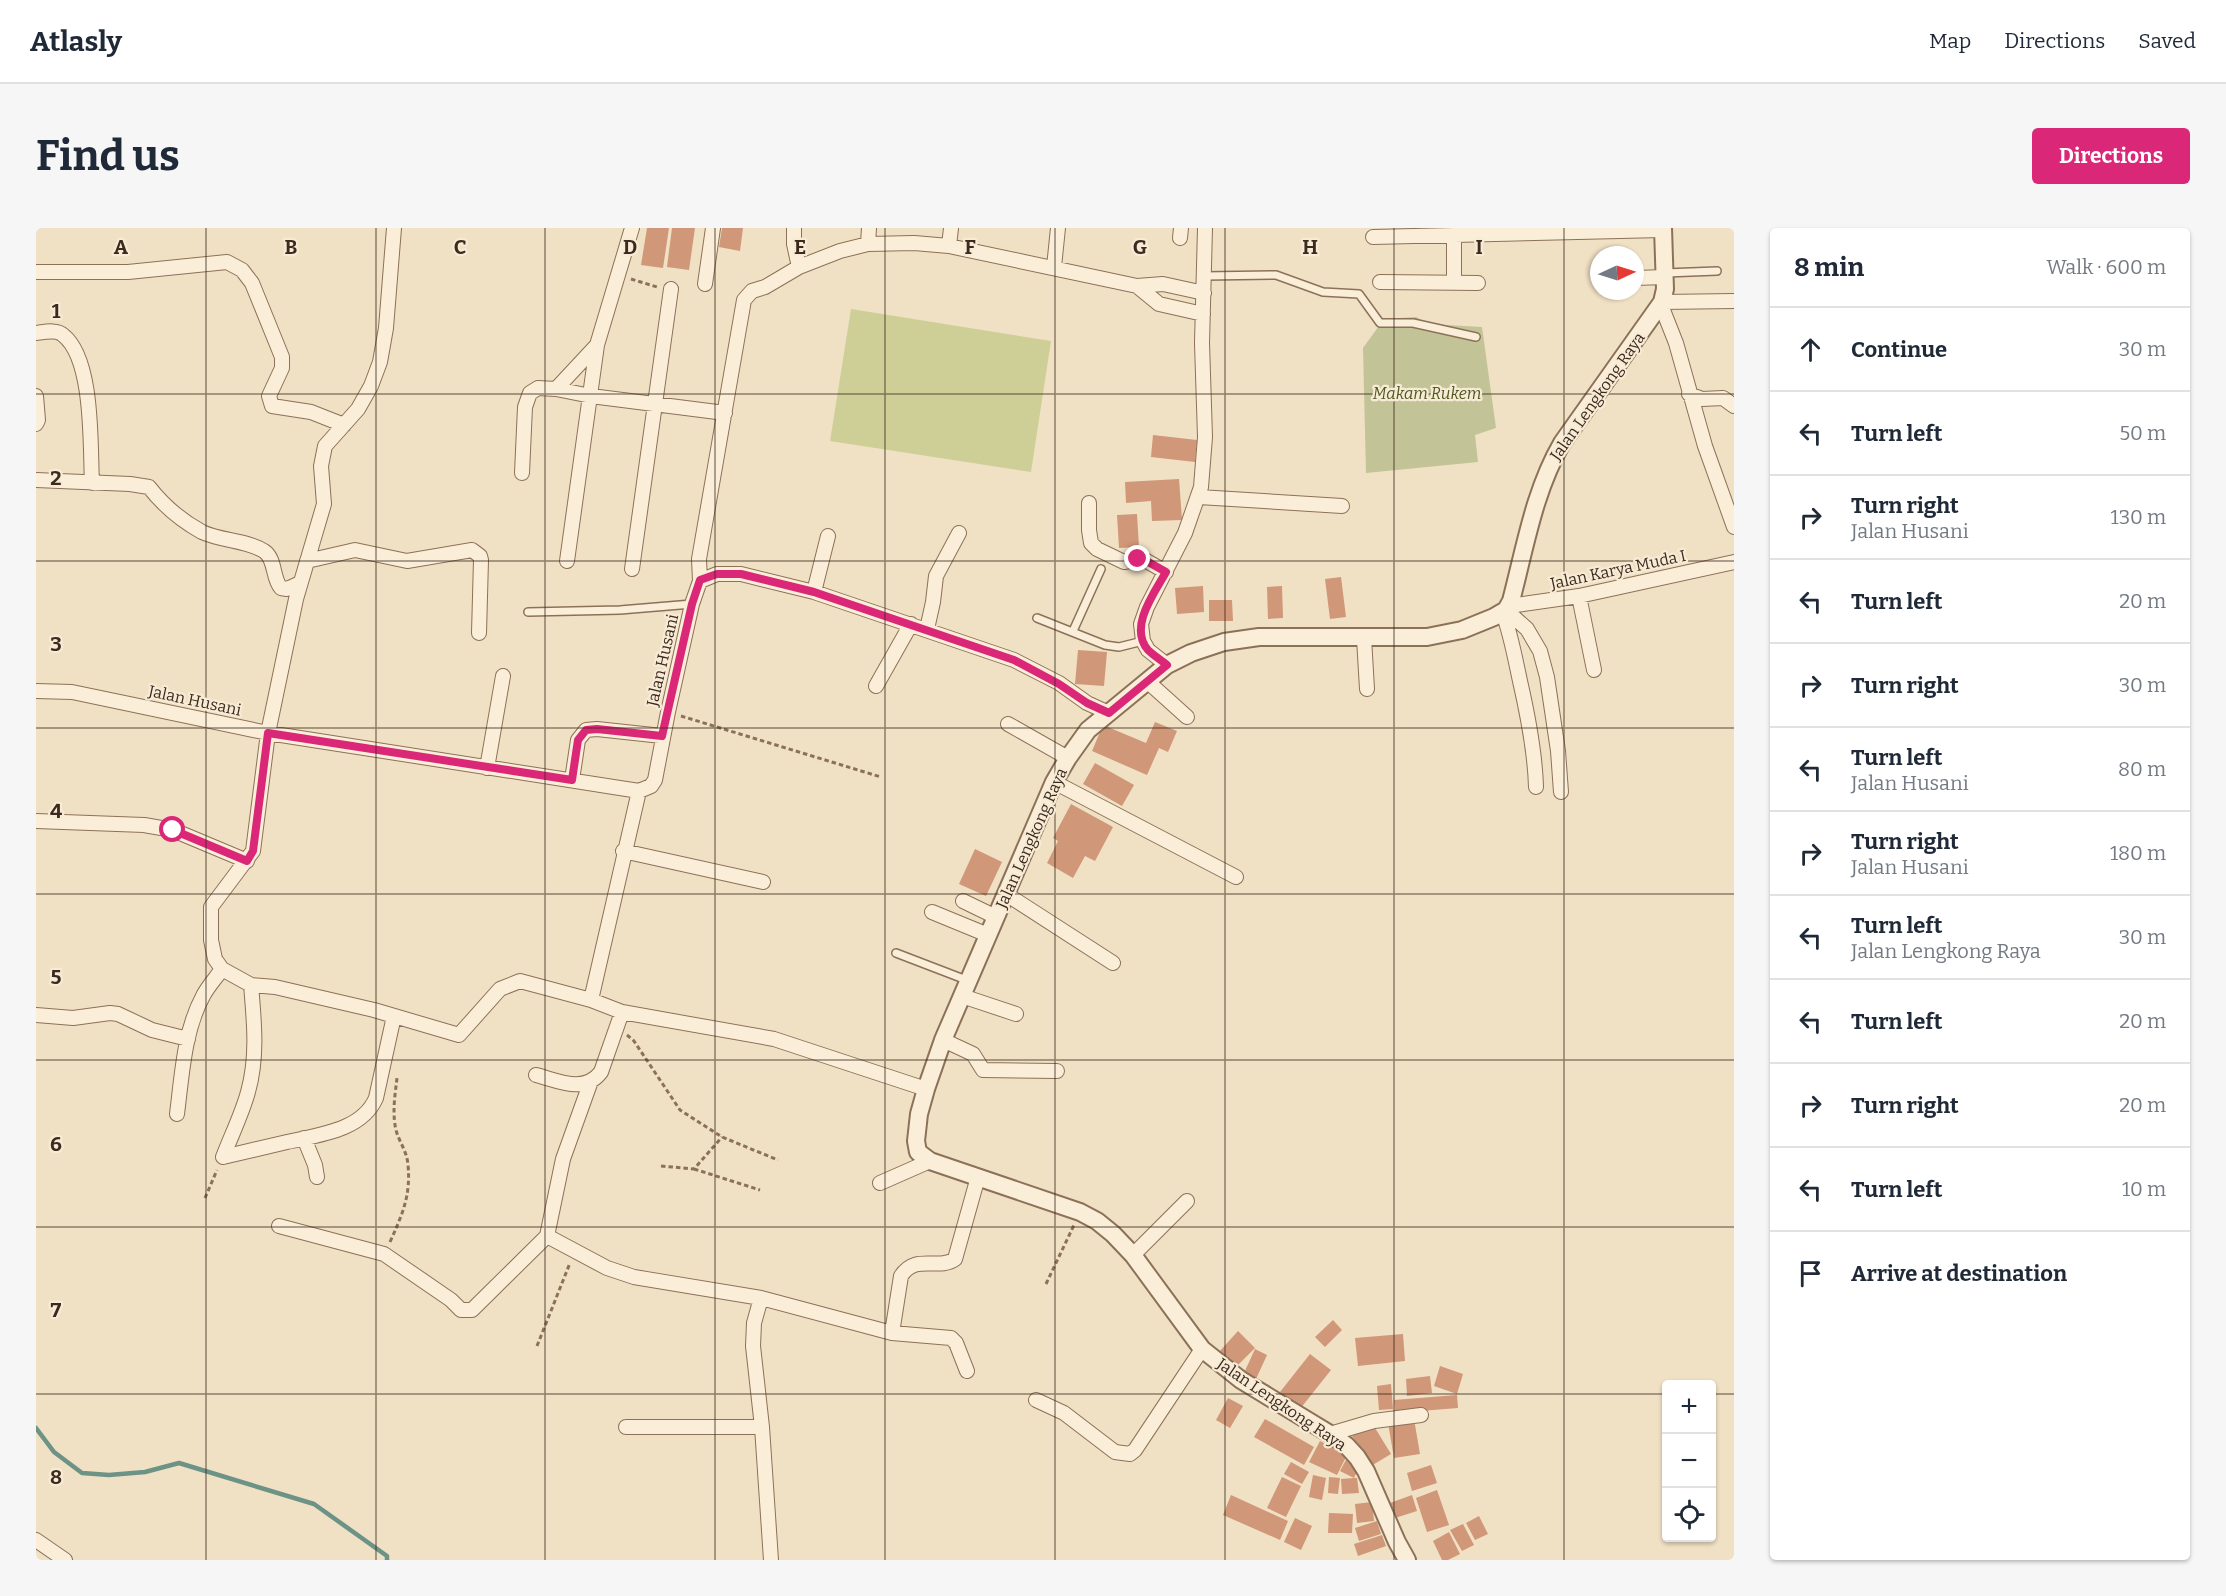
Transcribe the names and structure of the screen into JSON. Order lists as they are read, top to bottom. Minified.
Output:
{"streets":{"street":["Jalan Lengkong Raya","Jalan Karya Muda I","Jalan Husani"]},"crossings":[["Jalan Lengkong Raya","Jalan Karya Muda I"]],"parks":["Makam Rukem"],"north":"right","page":{"header":"Atlasly","nav":["Map","Directions","Saved"],"buttons":"Directions","title":"Find us","heading":["8 min","Walk · 600 m"],"list":[["Continue","30 m"],["Turn left","50 m"],["Turn right","Jalan Husani","130 m"],["Turn left","20 m"],["Turn right","30 m"],["Turn left","Jalan Husani","80 m"],["Turn right","Jalan Husani","180 m"],["Turn left","Jalan Lengkong Raya","30 m"],["Turn left","20 m"],["Turn right","20 m"],["Turn left","10 m"],"Arrive at destination"],"map_buttons":["+","−"]},"grid":{"columns":["A","B","C","D","E","F","G","H","I"],"rows":["1","2","3","4","5","6","7","8"]}}
